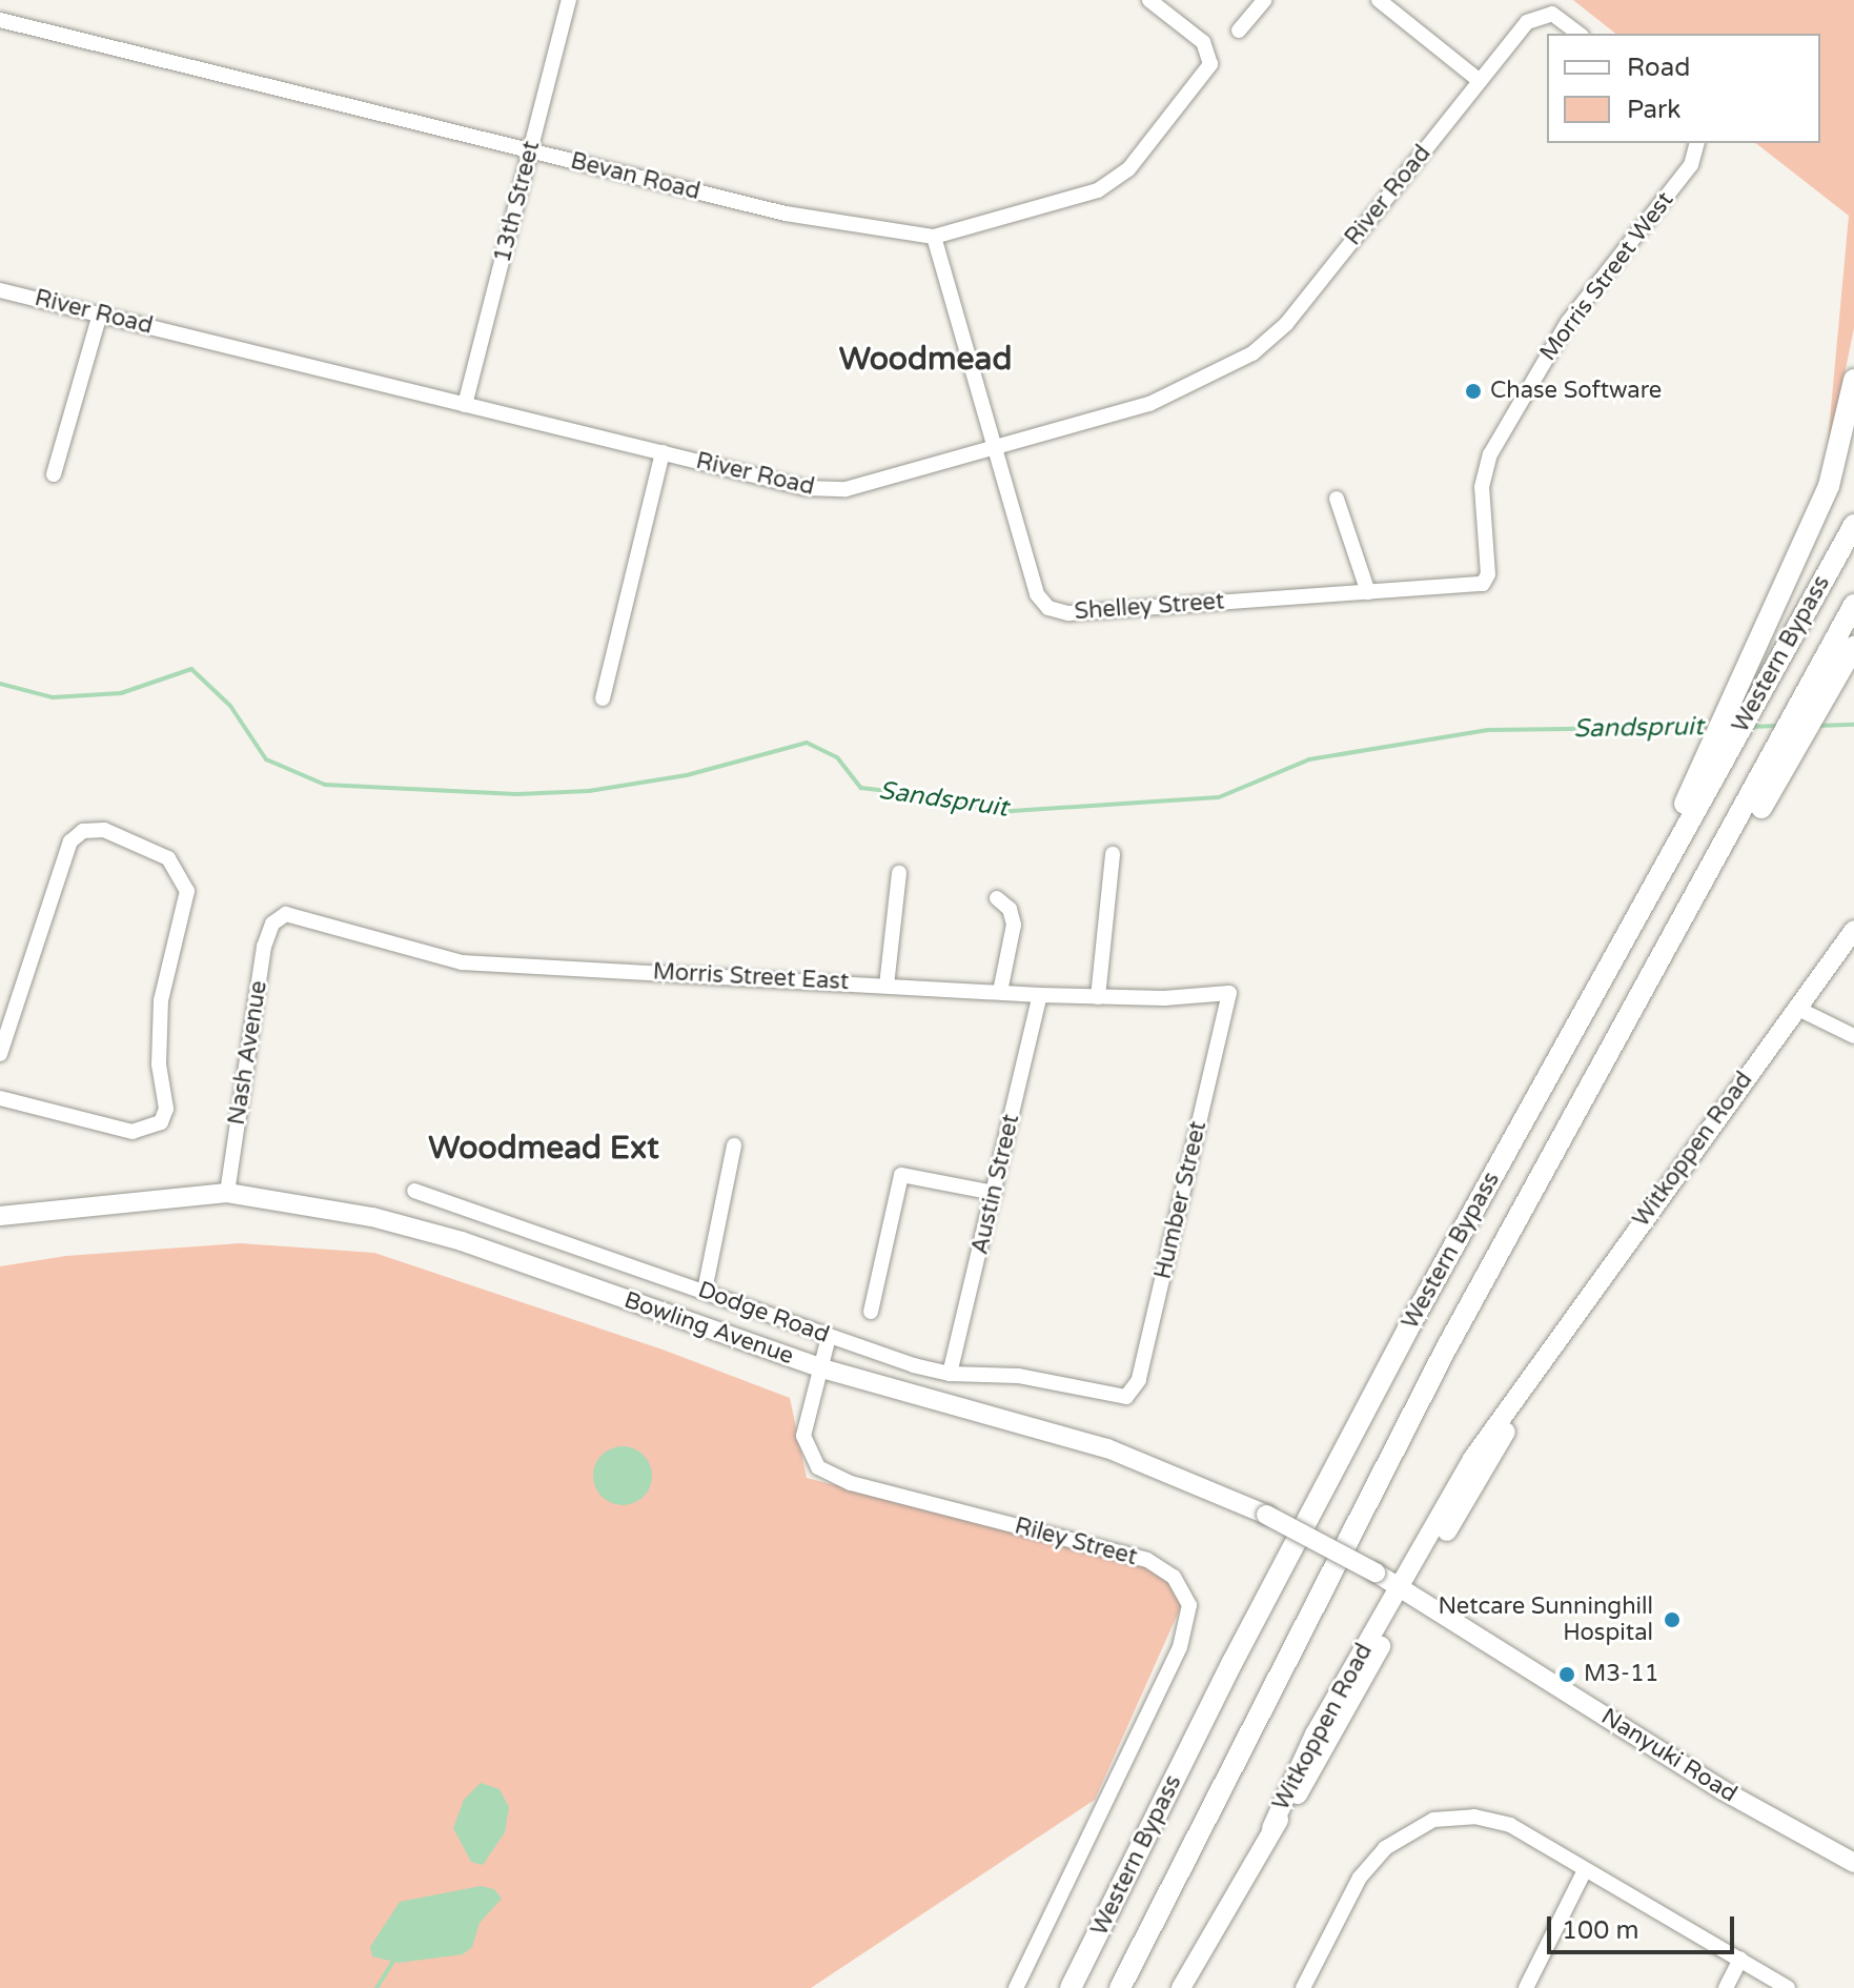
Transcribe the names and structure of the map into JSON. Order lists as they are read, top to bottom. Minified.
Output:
{"streets":{"highway":["Western Bypass"],"main road":["Witkoppen Road","Bowling Avenue","Nanyuki Road"],"street":["Bevan Road","River Road","13th Street","Morris Street West","Shelley Street","Morris Street East","Nash Avenue","Austin Street","Humber Street","Dodge Road","Riley Street"]},"crossings":[["Bevan Road","13th Street"],["Bevan Road","Shelley Street"],["River Road","13th Street"],["River Road","Shelley Street"],["Morris Street West","Shelley Street"],["Morris Street East","Nash Avenue"],["Morris Street East","Austin Street"],["Morris Street East","Humber Street"],["Nash Avenue","Bowling Avenue"],["Witkoppen Road","Bowling Avenue"],["Witkoppen Road","Nanyuki Road"],["Austin Street","Dodge Road"],["Humber Street","Dodge Road"],["Dodge Road","Riley Street"],["Bowling Avenue","Riley Street"],["Bowling Avenue","Nanyuki Road"]],"districts":["Woodmead","Woodmead Ext"],"water":["Sandspruit"],"places":["Chase Software","Netcare Sunninghill Hospital","M3-11"],"legend":["Road","Park"],"scale_bar":"100 m"}
